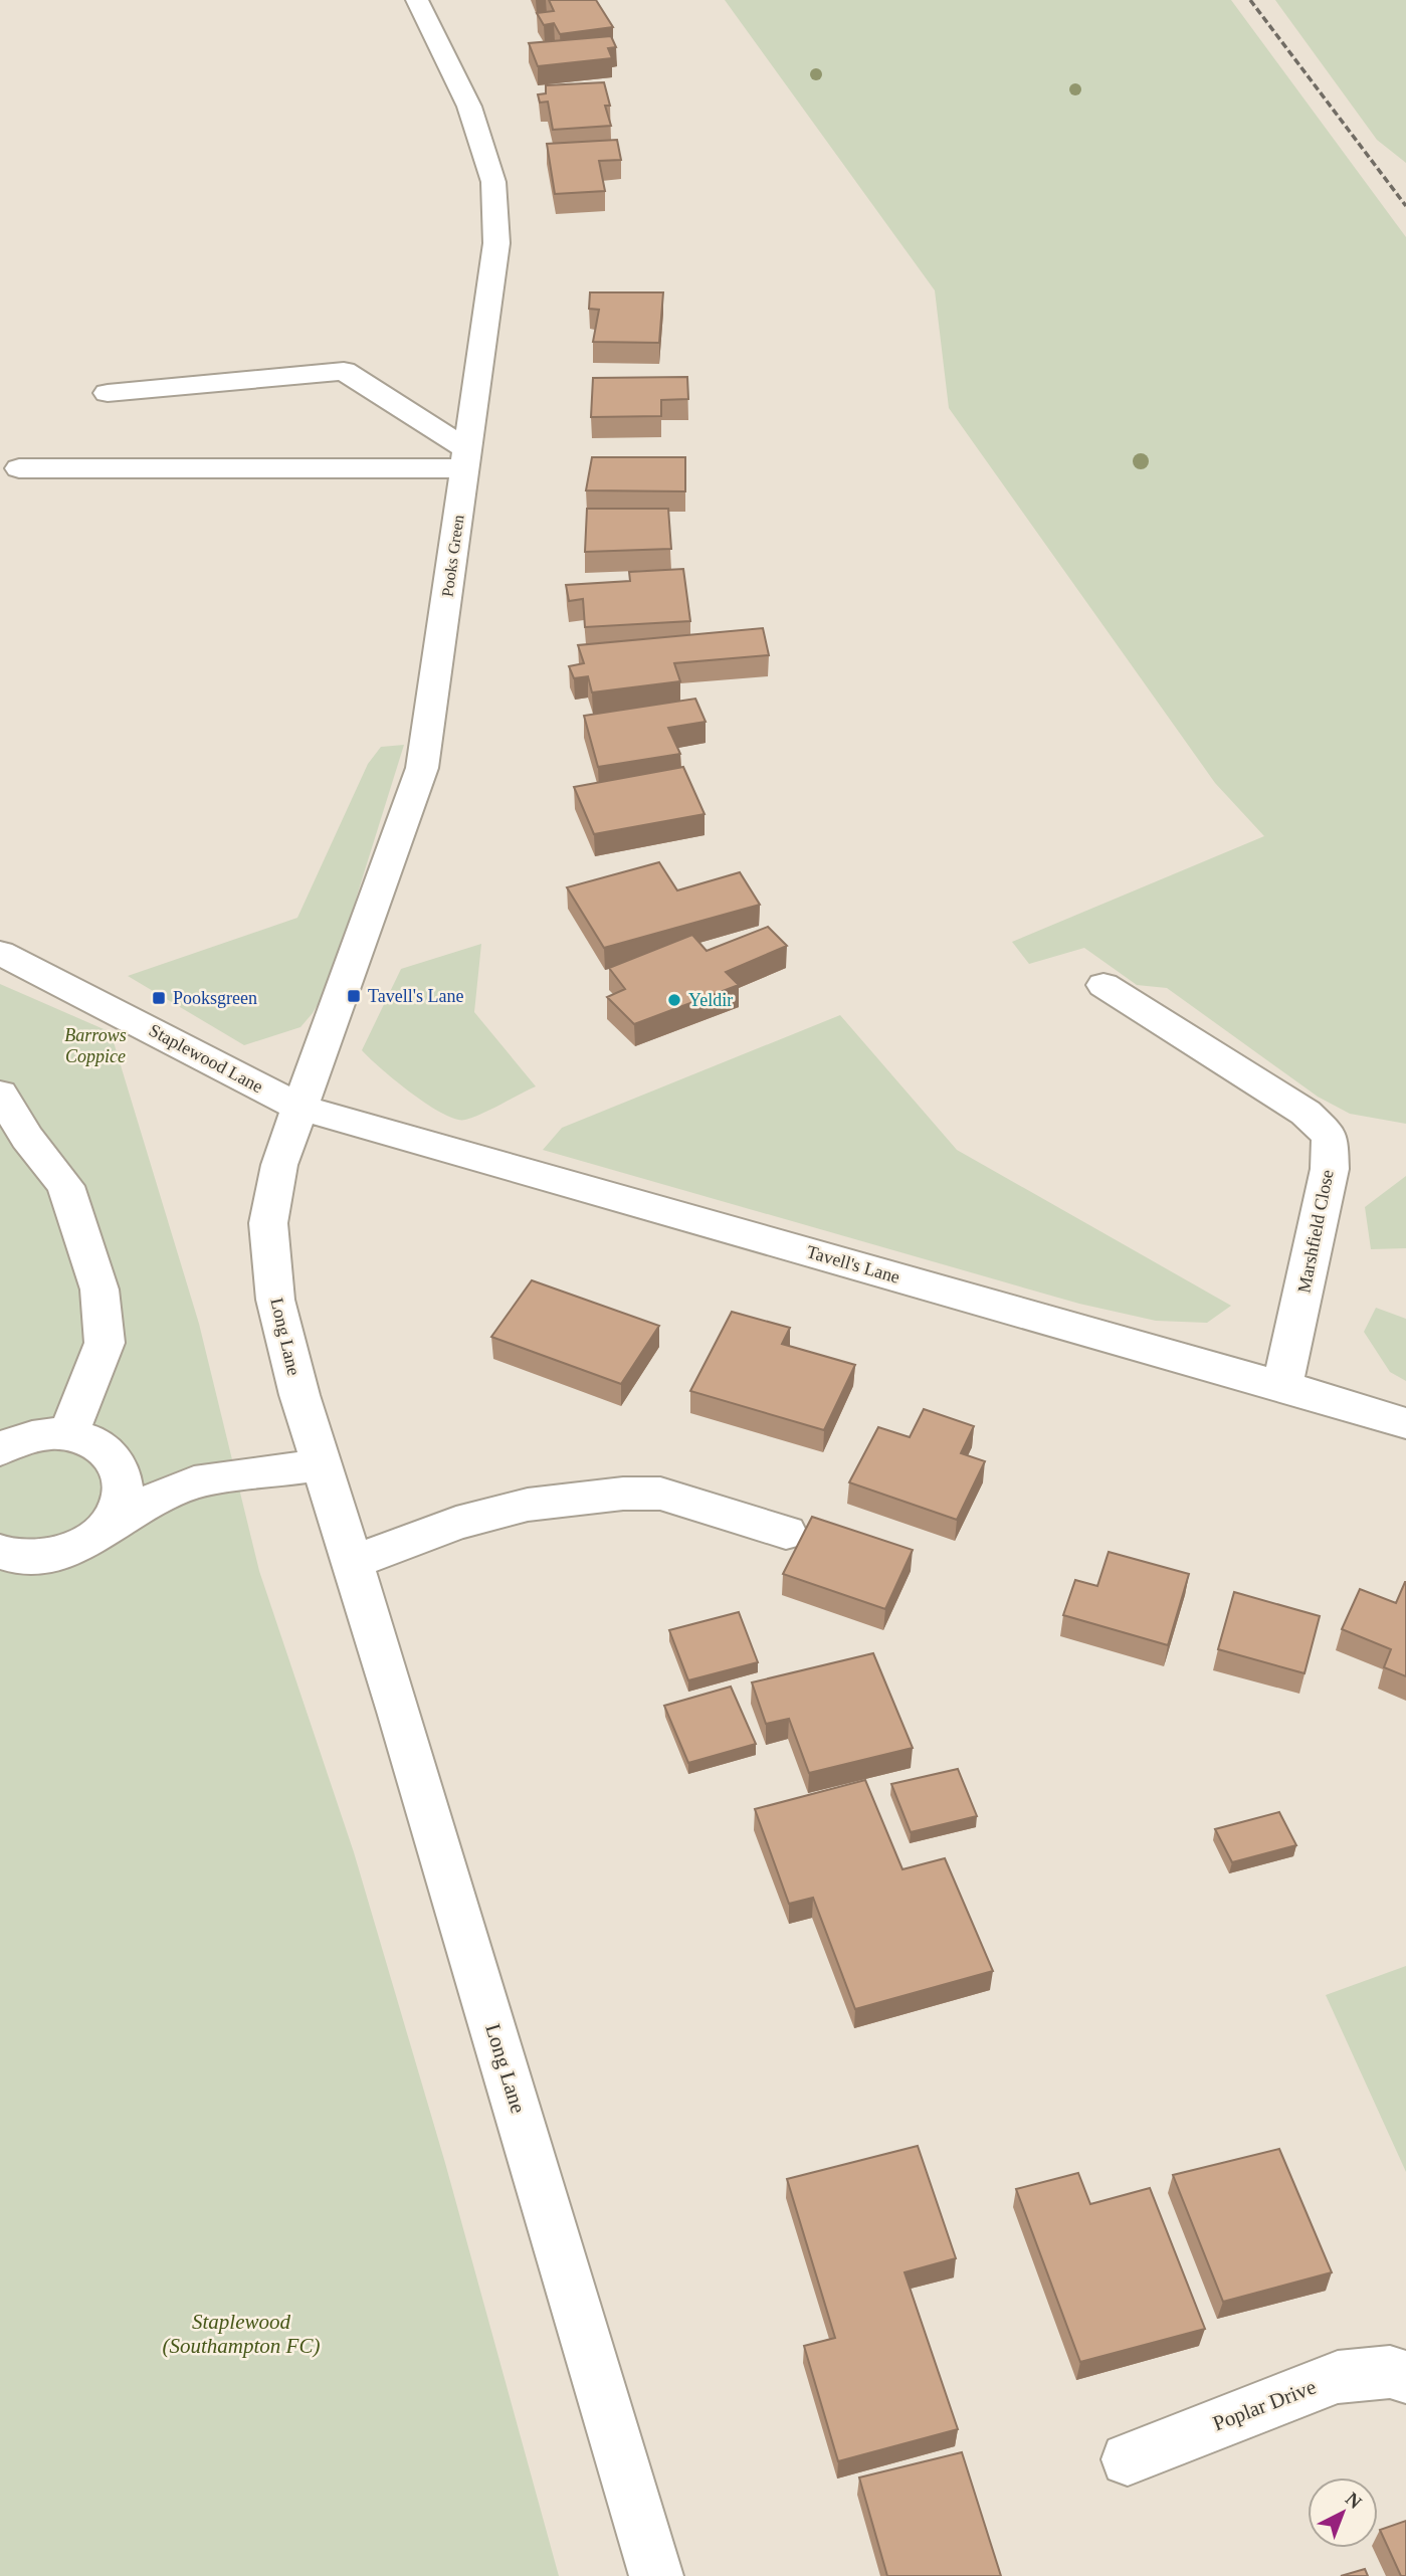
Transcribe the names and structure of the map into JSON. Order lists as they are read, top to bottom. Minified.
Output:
{"streets":{"street":["Pooks Green","Staplewood Lane","Marshfield Close","Tavell's Lane","Long Lane","Poplar Drive"]},"crossings":[["Pooks Green","Staplewood Lane"],["Pooks Green","Tavell's Lane"],["Pooks Green","Long Lane"],["Staplewood Lane","Tavell's Lane"],["Staplewood Lane","Long Lane"],["Marshfield Close","Tavell's Lane"],["Tavell's Lane","Long Lane"]],"parks":["Barrows Coppice","Staplewood (Southampton FC)"],"places":{"transit":["Tavell's Lane","Pooksgreen"],"other":["Yeldir"]},"north":"top right"}
